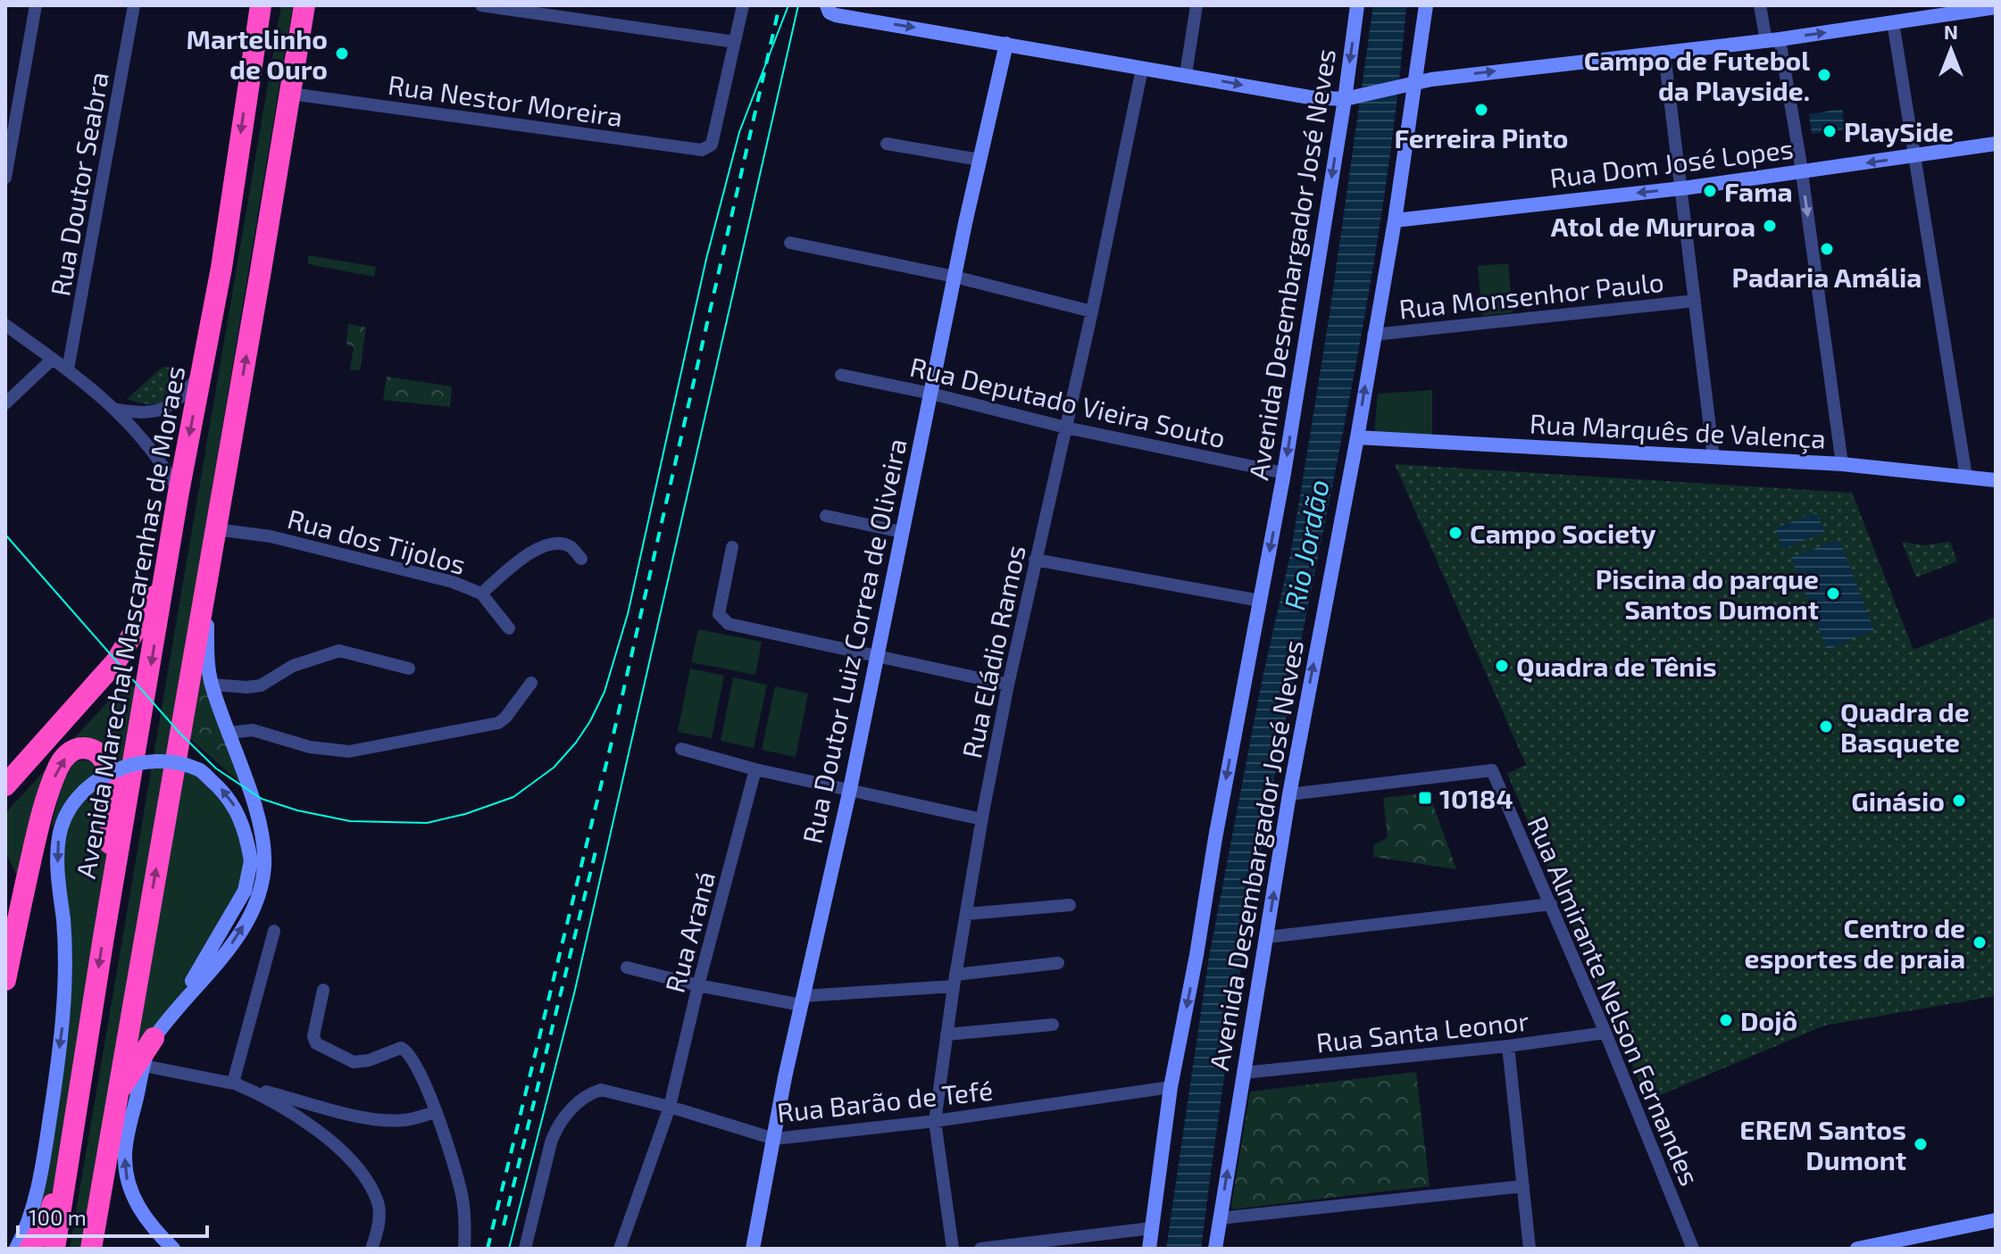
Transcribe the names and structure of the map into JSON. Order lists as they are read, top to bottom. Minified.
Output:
{"streets":{"highway":["Avenida Marechal Mascarenhas de Moraes"],"street":["Rua Nestor Moreira","Rua Dom José Lopes","Rua Doutor Seabra","Avenida Desembargador José Neves","Rua Monsenhor Paulo","Rua Deputado Vieira Souto","Rua Marquês de Valença","Rua dos Tijolos","Rua Doutor Luiz Correa de Oliveira","Rua Eládio Ramos","Rua Araná","Rua Almirante Nelson Fernandes","Rua Santa Leonor","Rua Barão de Tefé"]},"crossings":[["Rua Dom José Lopes","Avenida Desembargador José Neves"],["Avenida Desembargador José Neves","Rua Monsenhor Paulo"],["Avenida Desembargador José Neves","Rua Deputado Vieira Souto"],["Avenida Desembargador José Neves","Rua Marquês de Valença"],["Avenida Desembargador José Neves","Rua Almirante Nelson Fernandes"],["Avenida Desembargador José Neves","Rua Santa Leonor"],["Avenida Desembargador José Neves","Rua Barão de Tefé"],["Rua Deputado Vieira Souto","Rua Doutor Luiz Correa de Oliveira"],["Rua Deputado Vieira Souto","Rua Eládio Ramos"],["Rua Doutor Luiz Correa de Oliveira","Rua Barão de Tefé"],["Rua Eládio Ramos","Rua Barão de Tefé"],["Rua Araná","Rua Barão de Tefé"],["Rua Almirante Nelson Fernandes","Rua Santa Leonor"]],"one_way":["Rua Dom José Lopes"],"water":["Rio Jordão"],"places":{"other":["Martelinho de Ouro","Campo de Futebol da Playside.","Ferreira Pinto","PlaySide","Fama","Atol de Mururoa","Padaria Amália","Campo Society","Piscina do parque Santos Dumont","Quadra de Tênis","Quadra de Basquete","Ginásio","Centro de esportes de praia","Dojô","EREM Santos Dumont"],"transit":["10184"]},"scale_bar":"100 m","north":"top"}
